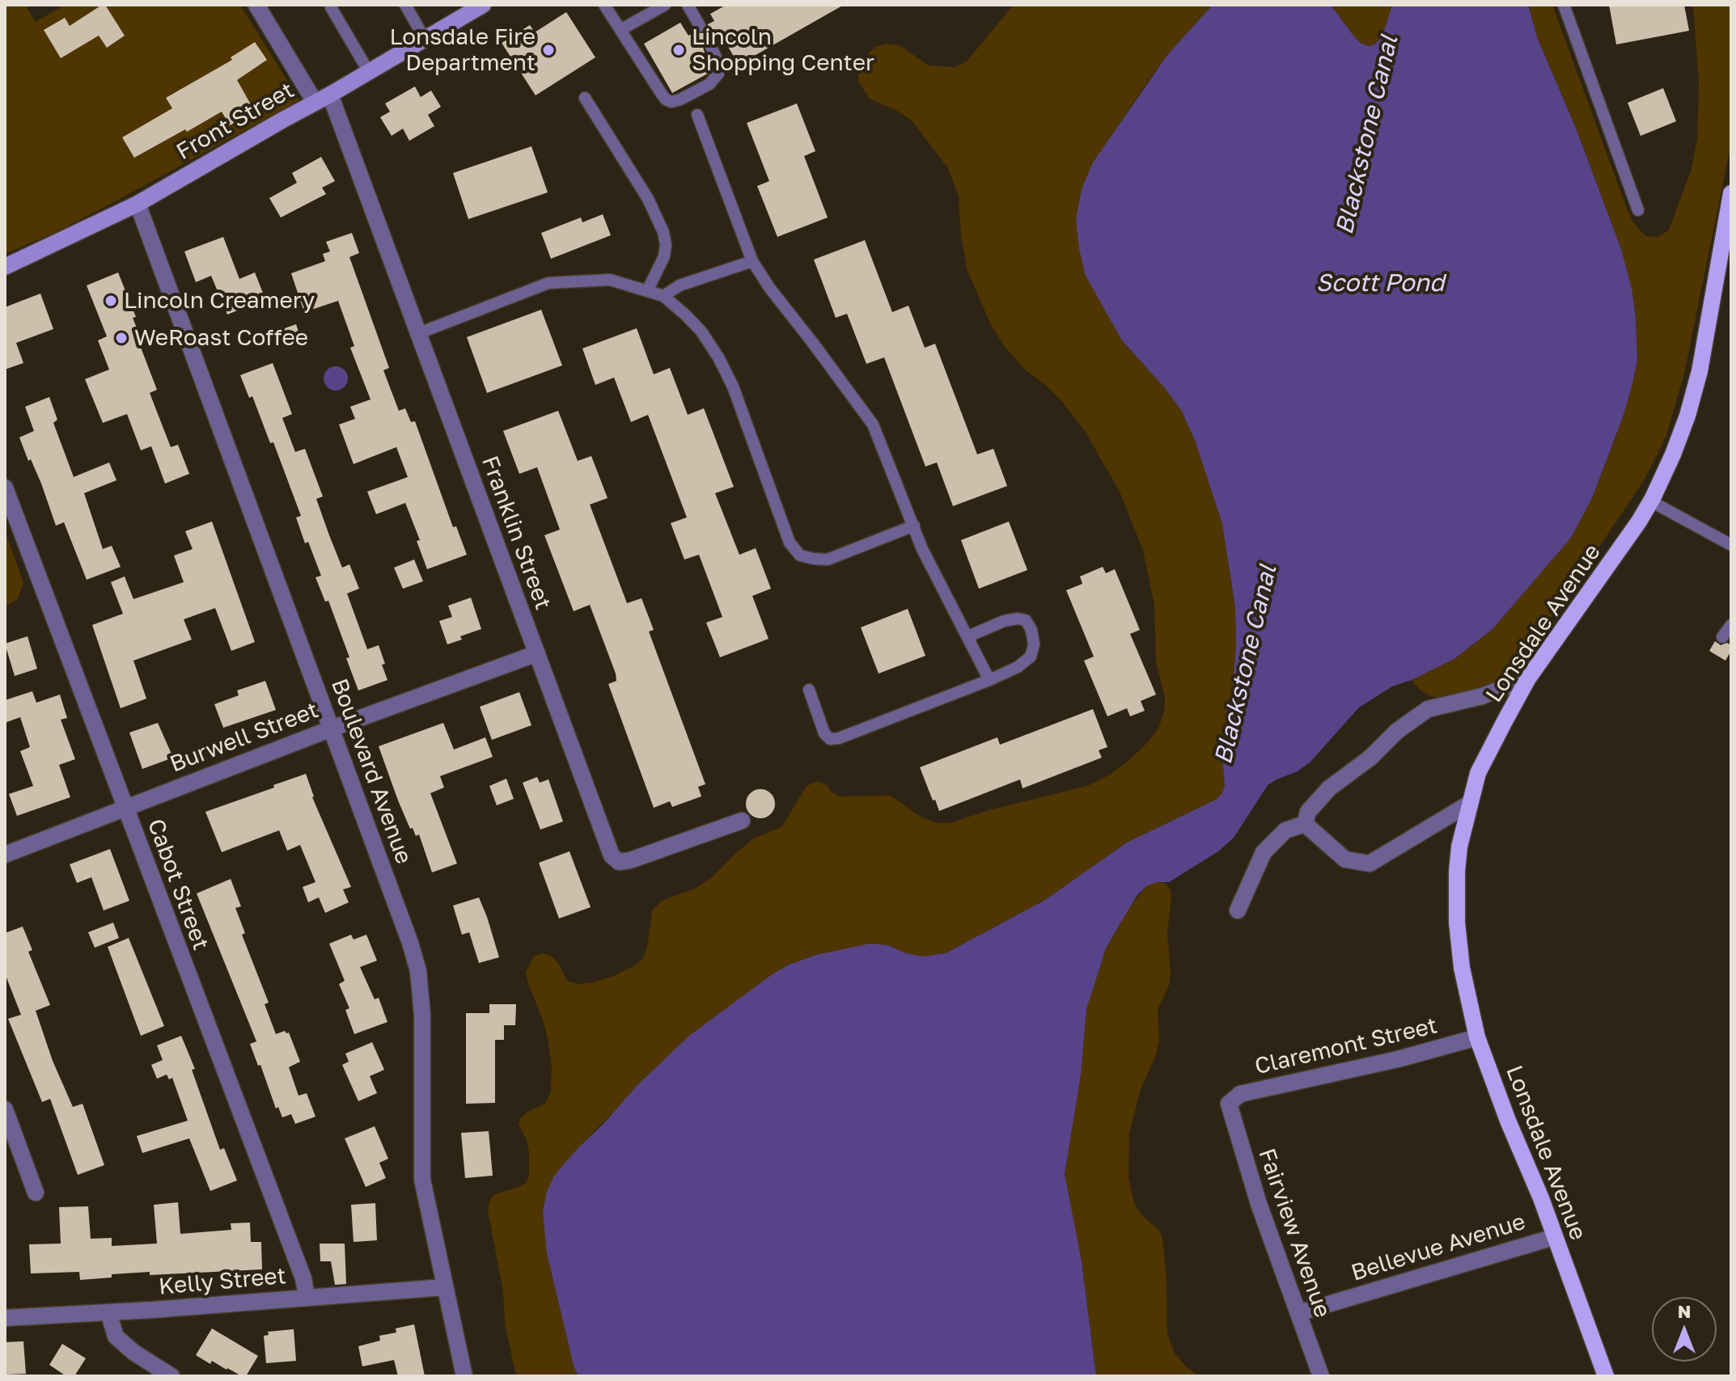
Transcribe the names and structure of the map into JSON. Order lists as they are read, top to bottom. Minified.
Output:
{"streets":{"main road":["Front Street","Lonsdale Avenue"],"street":["Franklin Street","Burwell Street","Boulevard Avenue","Cabot Street","Claremont Street","Fairview Avenue","Bellevue Avenue","Kelly Street"]},"crossings":[["Front Street","Franklin Street"],["Front Street","Boulevard Avenue"],["Franklin Street","Burwell Street"],["Lonsdale Avenue","Claremont Street"],["Lonsdale Avenue","Bellevue Avenue"],["Burwell Street","Boulevard Avenue"],["Burwell Street","Cabot Street"],["Boulevard Avenue","Kelly Street"],["Cabot Street","Kelly Street"],["Claremont Street","Fairview Avenue"],["Fairview Avenue","Bellevue Avenue"]],"water":["Blackstone Canal","Scott Pond"],"places":["Lonsdale Fire Department","Lincoln Shopping Center","Lincoln Creamery","WeRoast Coffee"],"north":"top"}
